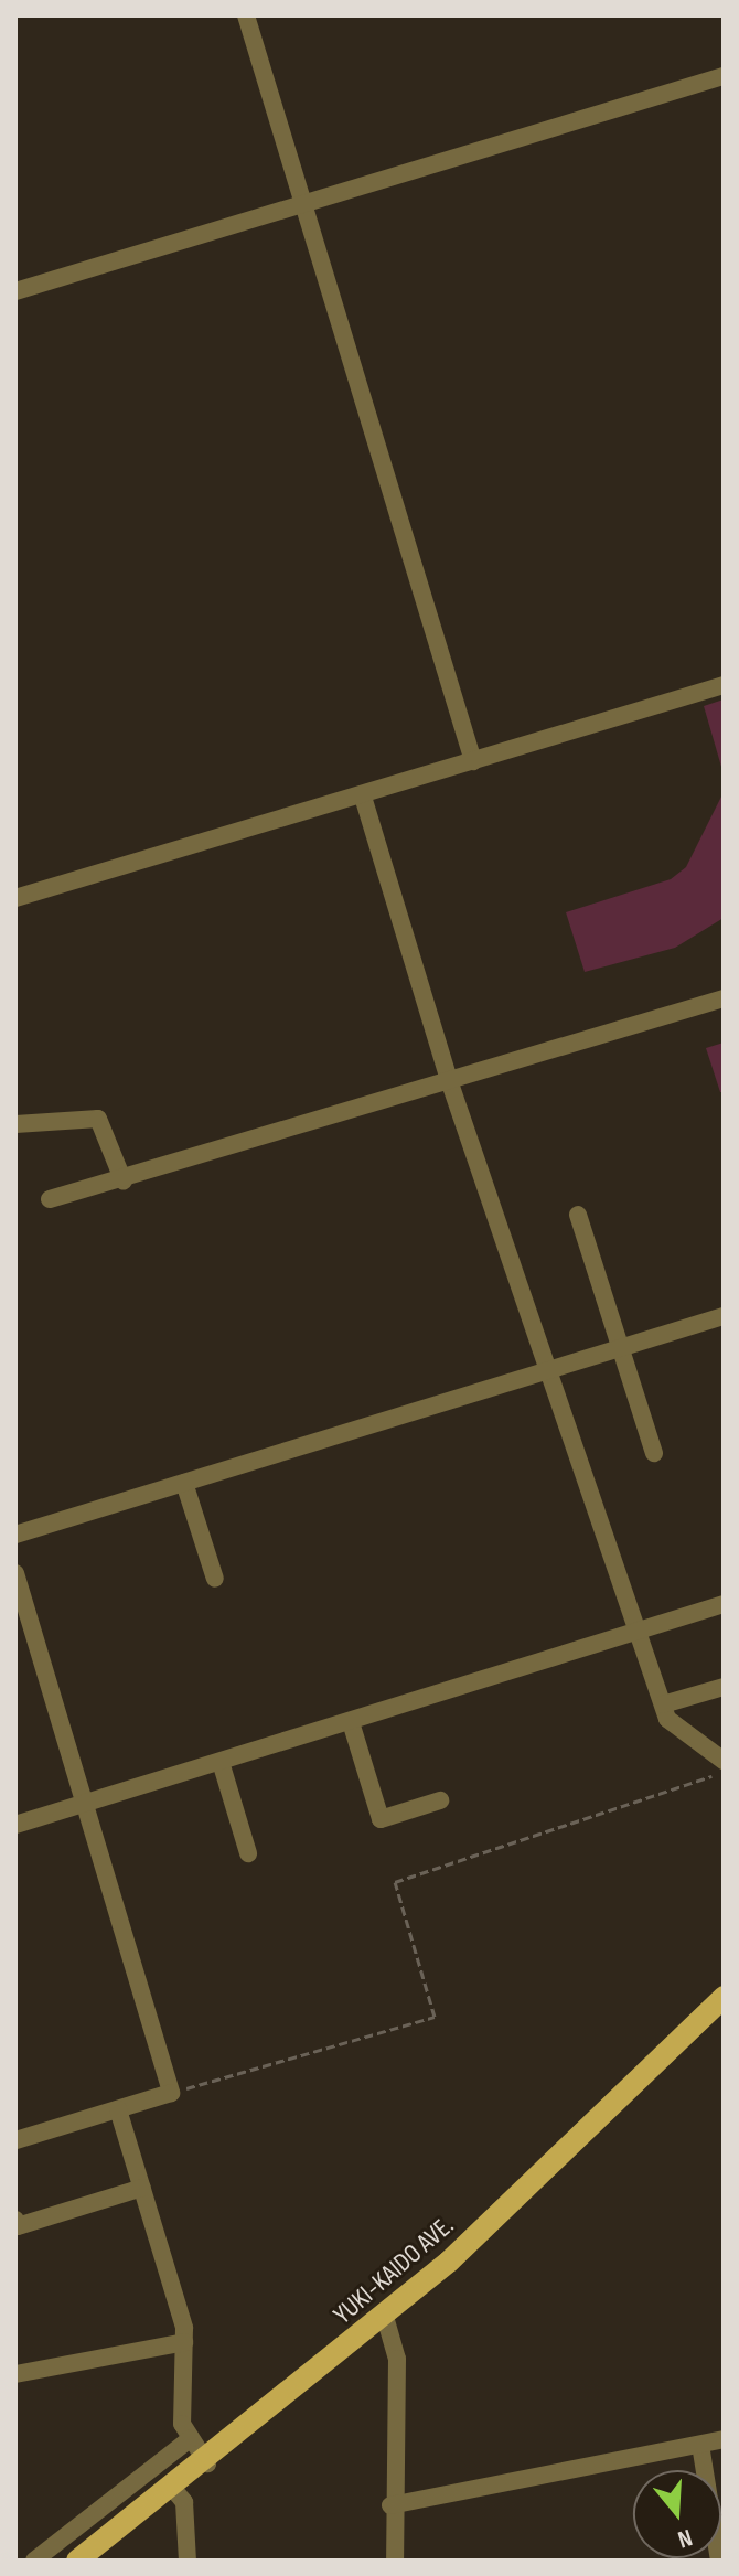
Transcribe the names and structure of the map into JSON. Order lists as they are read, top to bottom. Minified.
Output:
{"streets":{"main road":["YUKI-KAIDO AVE."]},"north":"bottom"}
